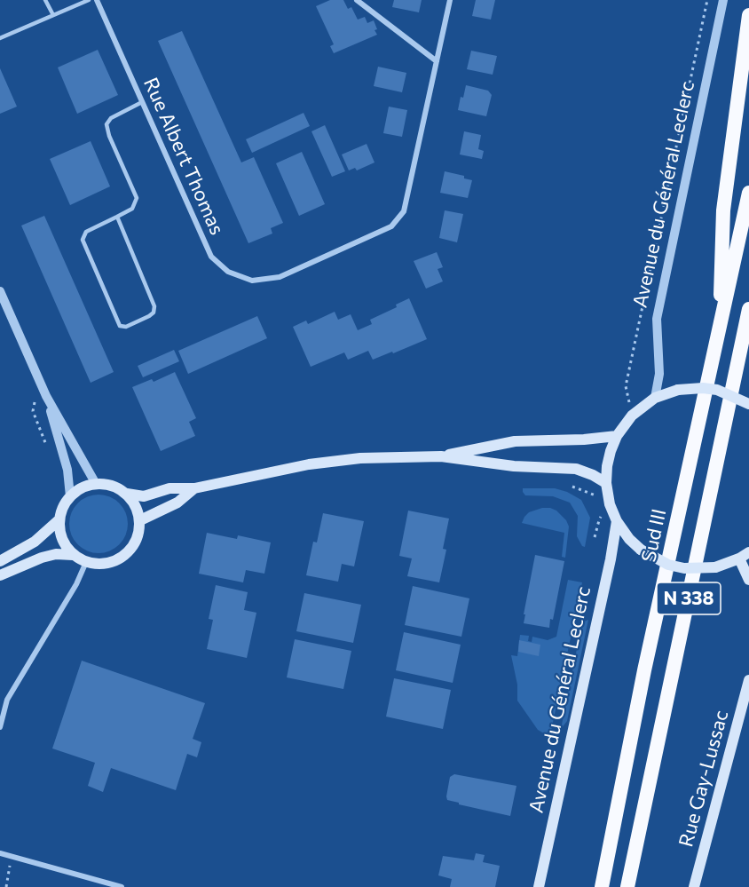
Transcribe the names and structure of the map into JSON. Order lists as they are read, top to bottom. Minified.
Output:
{"streets":{"highway":["Sud III","N 338"],"main road":["Avenue du Général Leclerc","Rue Gay-Lussac"],"street":["Rue Albert Thomas"]}}
